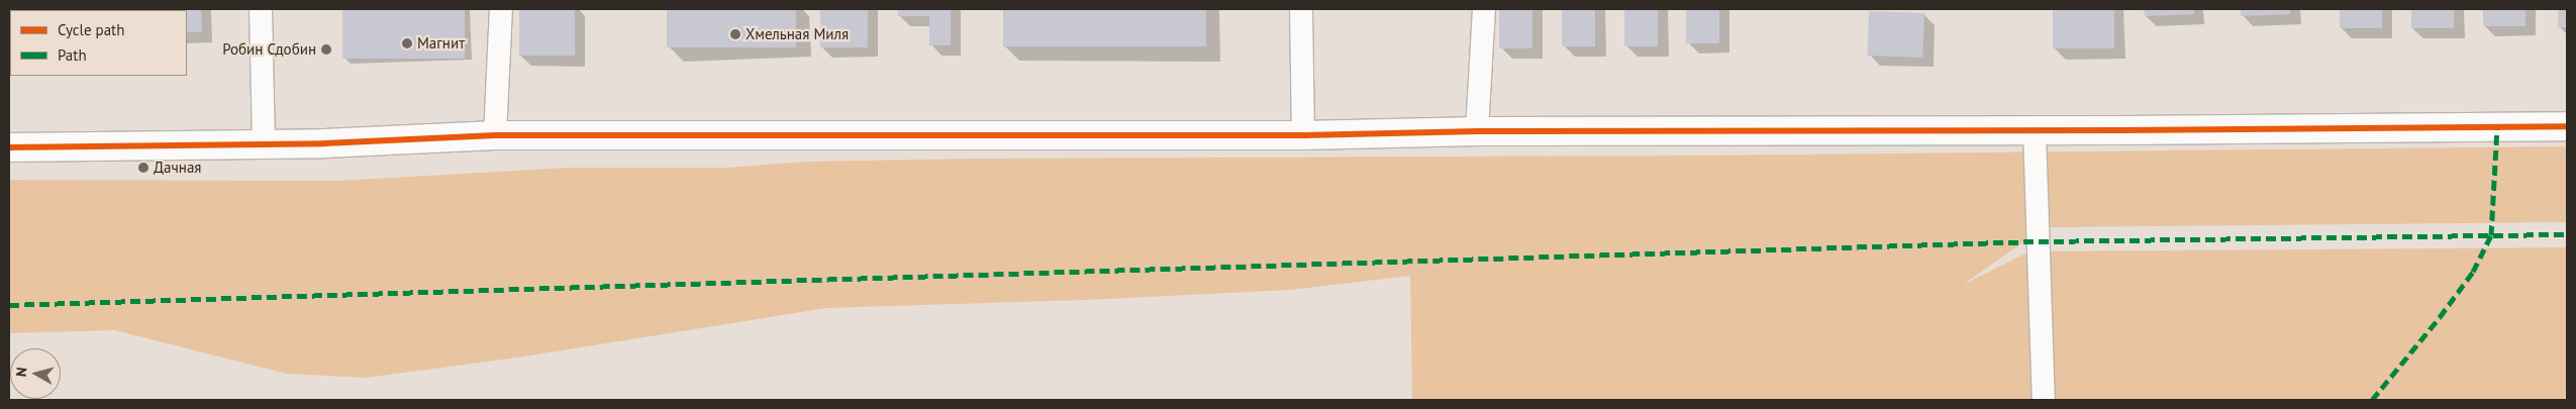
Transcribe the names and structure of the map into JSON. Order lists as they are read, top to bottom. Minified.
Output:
{"places":["Хмельная Миля","Магнит","Робин Сдобин","Дачная"],"legend":["Cycle path","Path"],"north":"left"}
